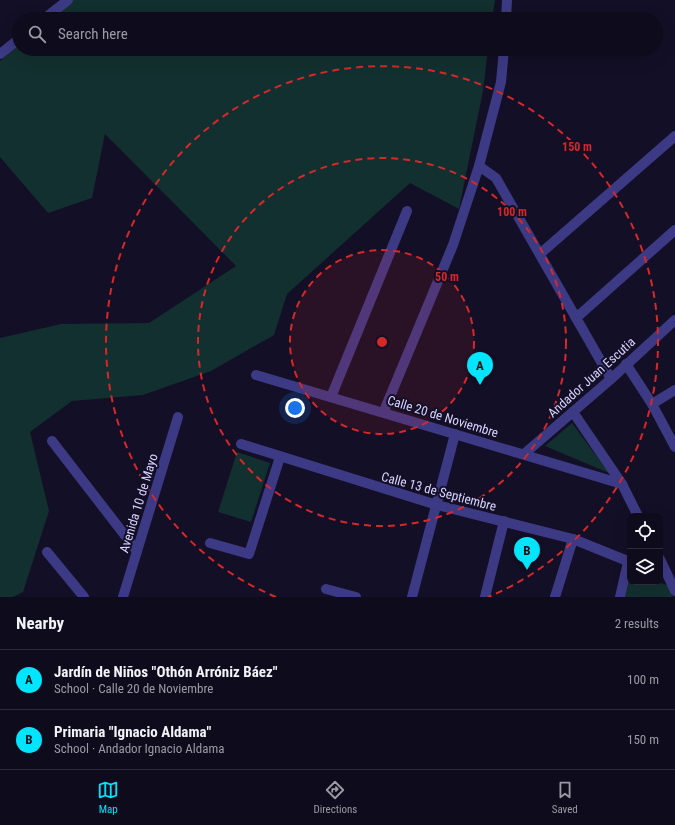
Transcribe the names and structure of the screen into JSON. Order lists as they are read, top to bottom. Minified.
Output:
{"streets":{"street":["Andador Juan Escutia","Calle 20 de Noviembre","Calle 13 de Septiembre","Avenida 10 de Mayo"]},"crossings":[["Andador Juan Escutia","Calle 20 de Noviembre"]],"page":{"search":"Search here","pins":["A","B"],"heading":["Nearby","2 results"],"list":[{"mark":"A","name":"Jardín de Niños \"Othón Arróniz Báez\"","note":"School · Calle 20 de Noviembre","value":"100 m"},{"mark":"B","name":"Primaria \"Ignacio Aldama\"","note":"School · Andador Ignacio Aldama","value":"150 m"}],"nav":["Map","Directions","Saved"]},"rings":["150 m","100 m","50 m"]}
